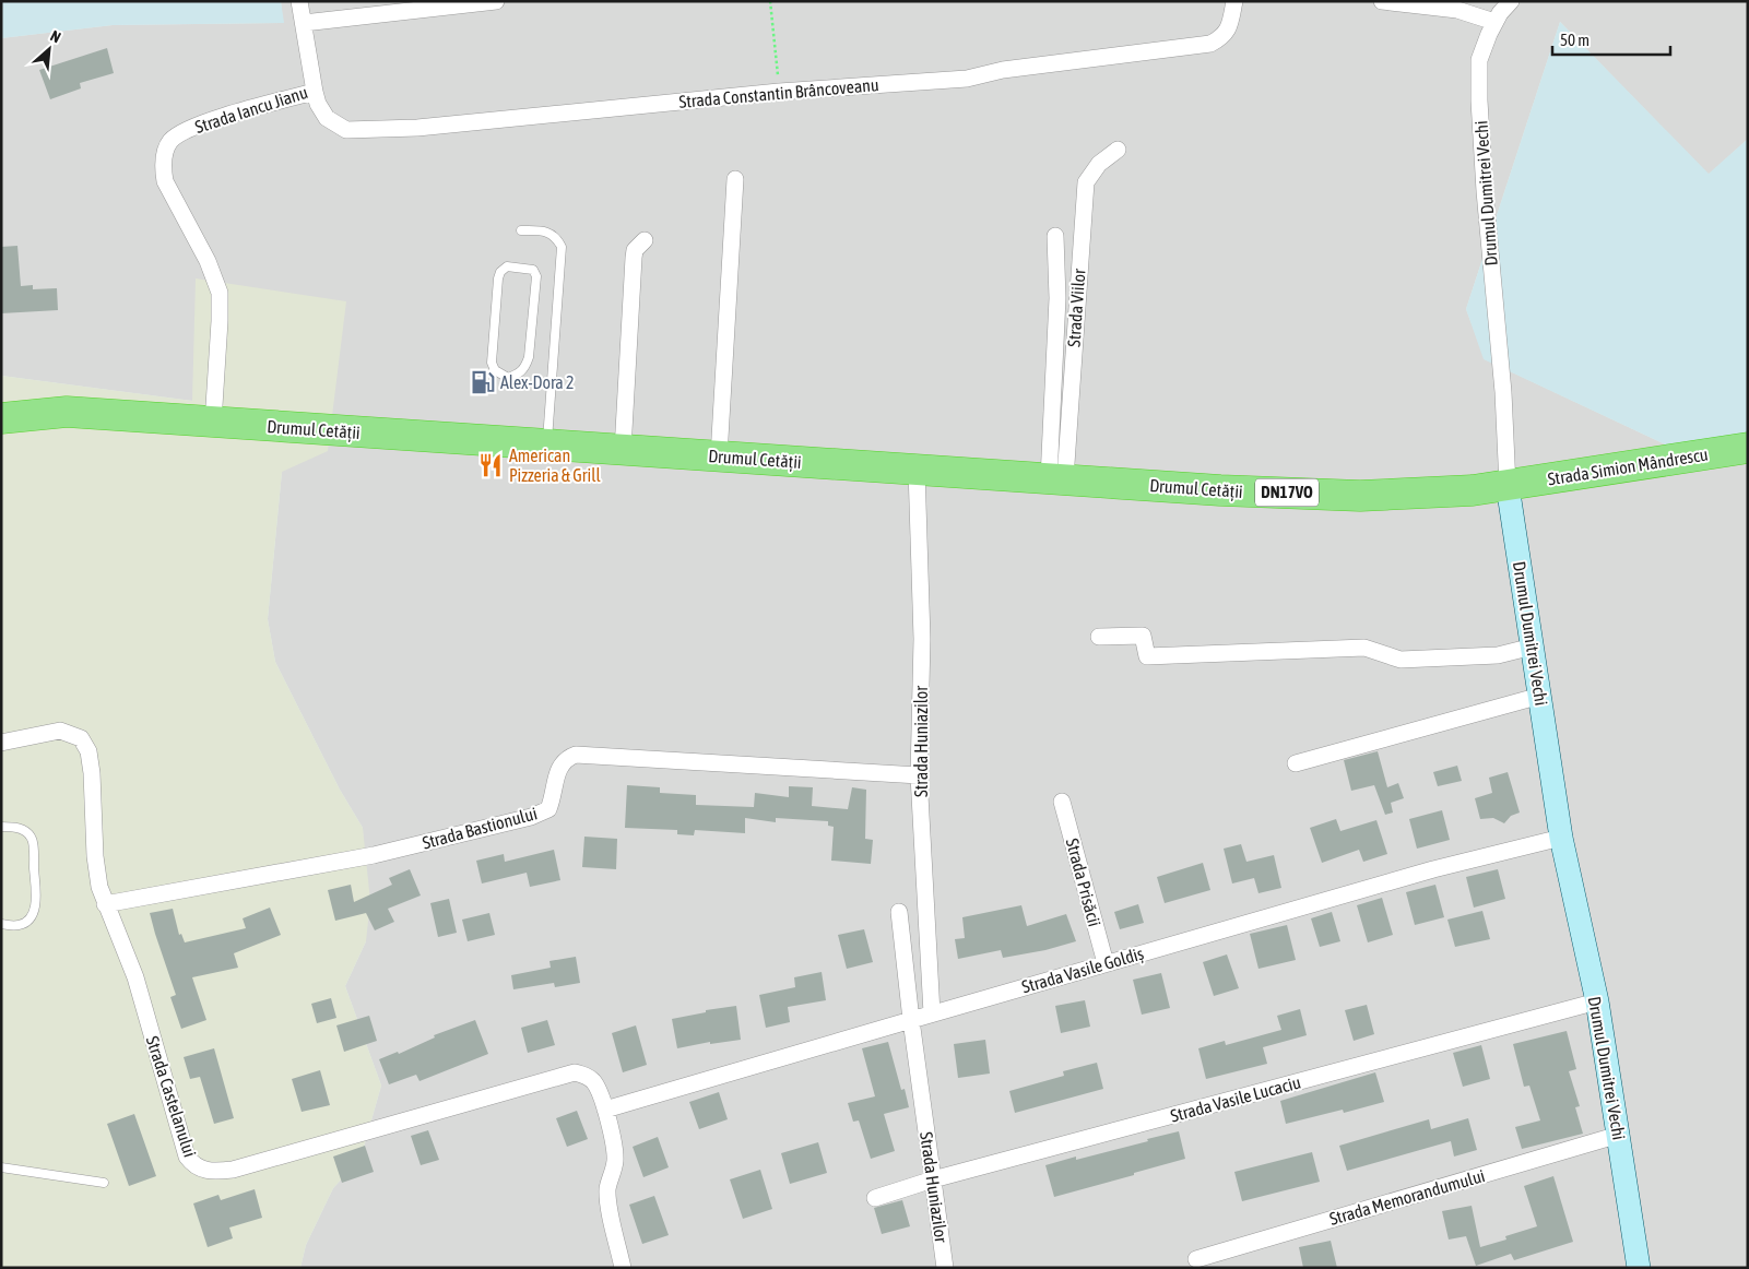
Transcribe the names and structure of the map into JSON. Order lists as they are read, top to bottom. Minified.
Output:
{"streets":{"highway":["Drumul Cetății","Strada Simion Mândrescu","DN17VO"],"street":["Strada Constantin Brâncoveanu","Strada Iancu Jianu","Drumul Dumitrei Vechi","Strada Viilor","Strada Huniazilor","Strada Bastionului","Strada Prisăcii","Strada Vasile Goldiș","Strada Castelanului","Strada Vasile Lucaciu","Strada Memorandumului"]},"crossings":[["Strada Constantin Brâncoveanu","Strada Iancu Jianu"],["Strada Iancu Jianu","Drumul Cetății"],["Drumul Dumitrei Vechi","Drumul Cetății"],["Drumul Dumitrei Vechi","Strada Simion Mândrescu"],["Drumul Dumitrei Vechi","Strada Vasile Goldiș"],["Drumul Dumitrei Vechi","Strada Vasile Lucaciu"],["Drumul Dumitrei Vechi","Strada Memorandumului"],["Strada Viilor","Drumul Cetății"],["Drumul Cetății","Strada Simion Mândrescu"],["Drumul Cetății","Strada Huniazilor"],["Strada Huniazilor","Strada Bastionului"],["Strada Huniazilor","Strada Vasile Goldiș"],["Strada Huniazilor","Strada Vasile Lucaciu"],["Strada Bastionului","Strada Castelanului"],["Strada Prisăcii","Strada Vasile Goldiș"],["Strada Vasile Goldiș","Strada Castelanului"]],"places":{"fuel station":["Alex-Dora 2"],"restaurant":["American Pizzeria & Grill"]},"scale_bar":"50 m","north":"top right"}
